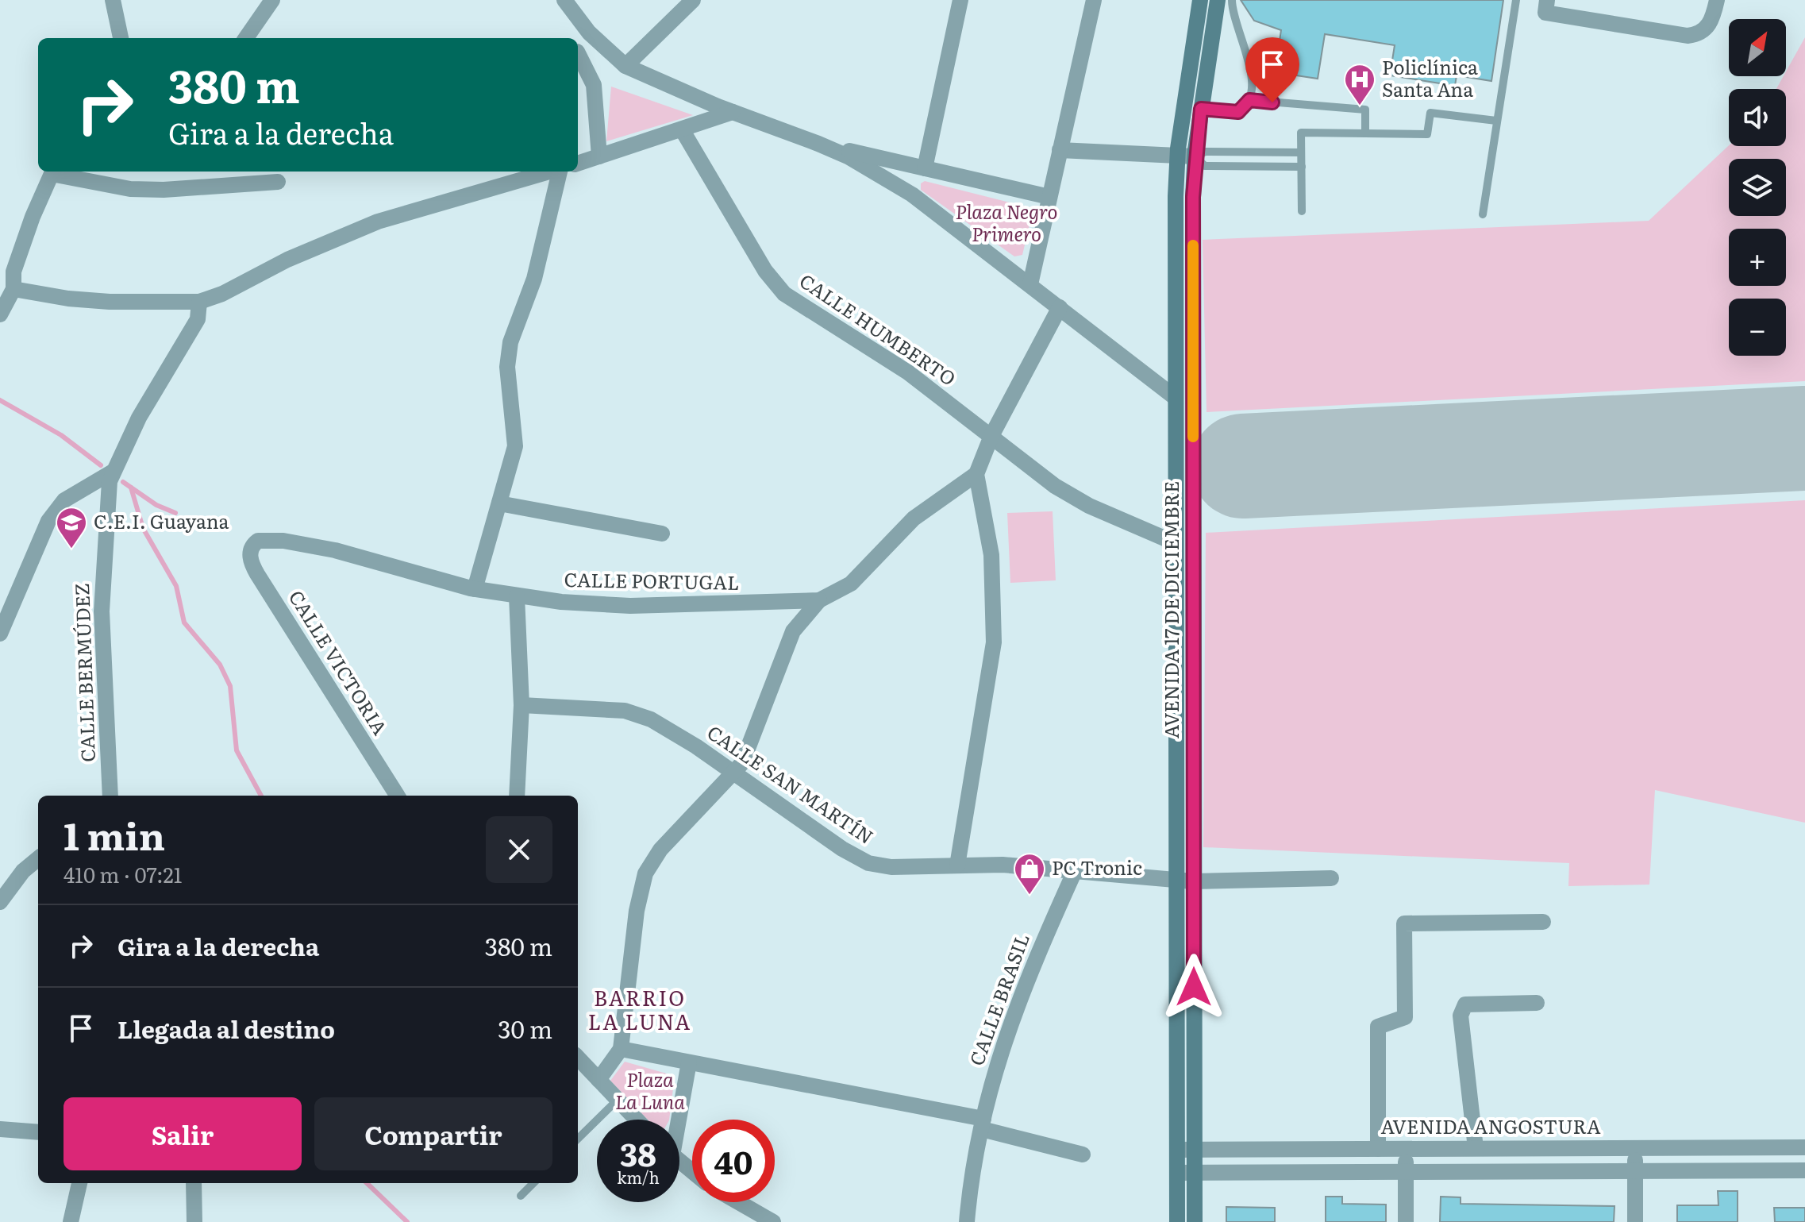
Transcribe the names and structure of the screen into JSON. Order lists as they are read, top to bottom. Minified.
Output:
{"streets":{"street":["CALLE HUMBERTO","CALLE PORTUGAL","AVENIDA 17 DE DICIEMBRE","CALLE VICTORIA","CALLE BERMÚDEZ","CALLE SAN MARTÍN","CALLE BRASIL","AVENIDA ANGOSTURA"]},"crossings":[["CALLE HUMBERTO","AVENIDA 17 DE DICIEMBRE"],["CALLE PORTUGAL","CALLE VICTORIA"],["AVENIDA 17 DE DICIEMBRE","CALLE SAN MARTÍN"],["AVENIDA 17 DE DICIEMBRE","AVENIDA ANGOSTURA"],["CALLE SAN MARTÍN","CALLE BRASIL"]],"districts":["BARRIO LA LUNA"],"parks":["Plaza Negro Primero","Plaza La Luna"],"places":{"hospital":["Policlínica Santa Ana"],"school or university":["C.E.I. Guayana"],"shop":["PC Tronic"]},"north":"top right","page":{"map_buttons":["+","−"],"turn":["380 m","Gira a la derecha"],"heading":["1 min","410 m · 07:21"],"list":[{"name":"Gira a la derecha","value":"380 m"},{"name":"Llegada al destino","value":"30 m"}],"buttons":["Salir","Compartir"],"speed":"38 km/h","limit":"40"}}
